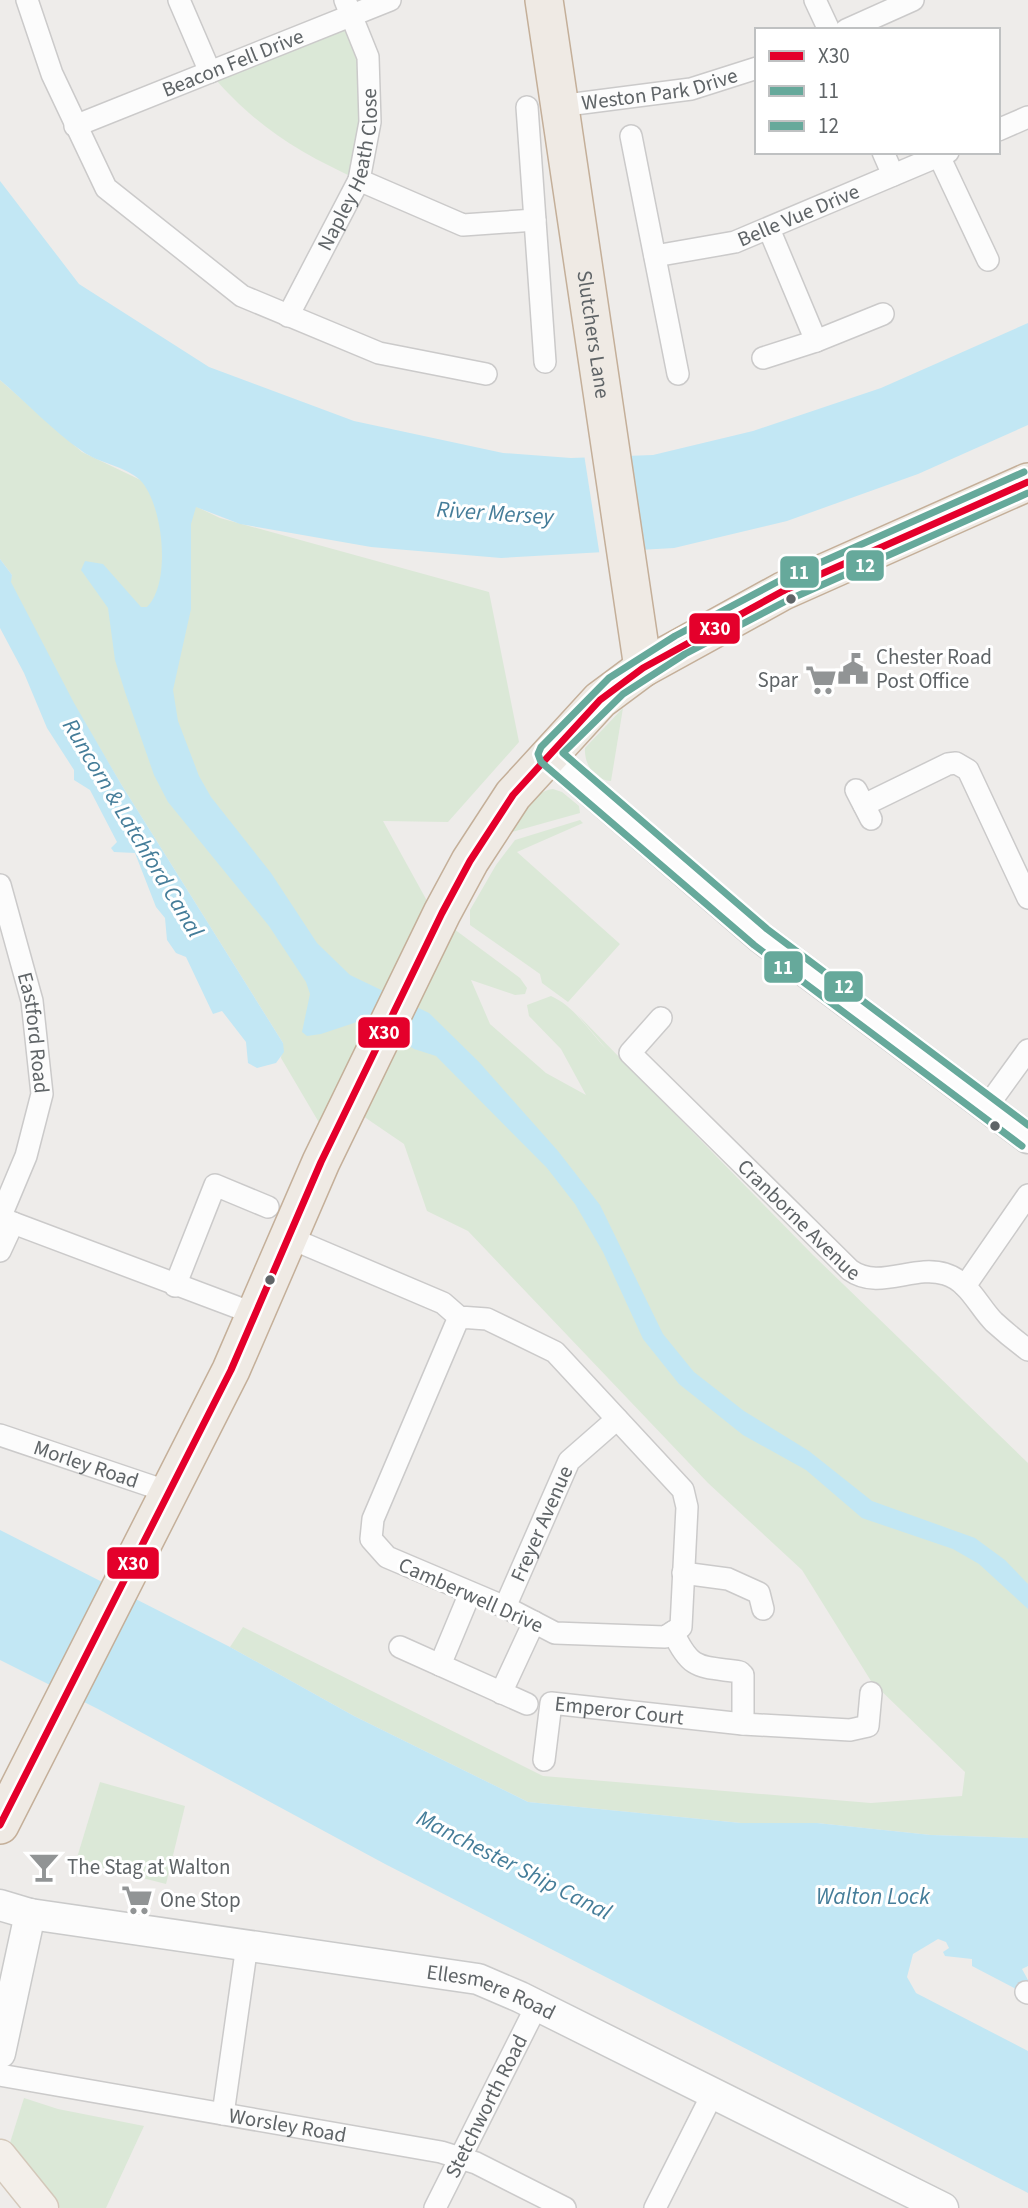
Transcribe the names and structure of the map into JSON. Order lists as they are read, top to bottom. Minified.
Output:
{"streets":{"highway":["Slutchers Lane"],"main road":["Ellesmere Road"],"street":["Beacon Fell Drive","Weston Park Drive","Napley Heath Close","Belle Vue Drive","Eastford Road","Cranborne Avenue","Morley Road","Freyer Avenue","Camberwell Drive","Emperor Court","Stetchworth Road","Worsley Road"]},"crossings":[["Beacon Fell Drive","Napley Heath Close"],["Weston Park Drive","Slutchers Lane"],["Freyer Avenue","Camberwell Drive"],["Ellesmere Road","Stetchworth Road"],["Stetchworth Road","Worsley Road"]],"water":["River Mersey","Runcorn & Latchford Canal","Manchester Ship Canal","Walton Lock"],"places":{"public building":["Chester Road Post Office"],"supermarket":["Spar","One Stop"],"bar":["The Stag at Walton"]},"lines":["transit line 11","transit line X30","transit line 12"],"legend":["X30","11","12"]}
